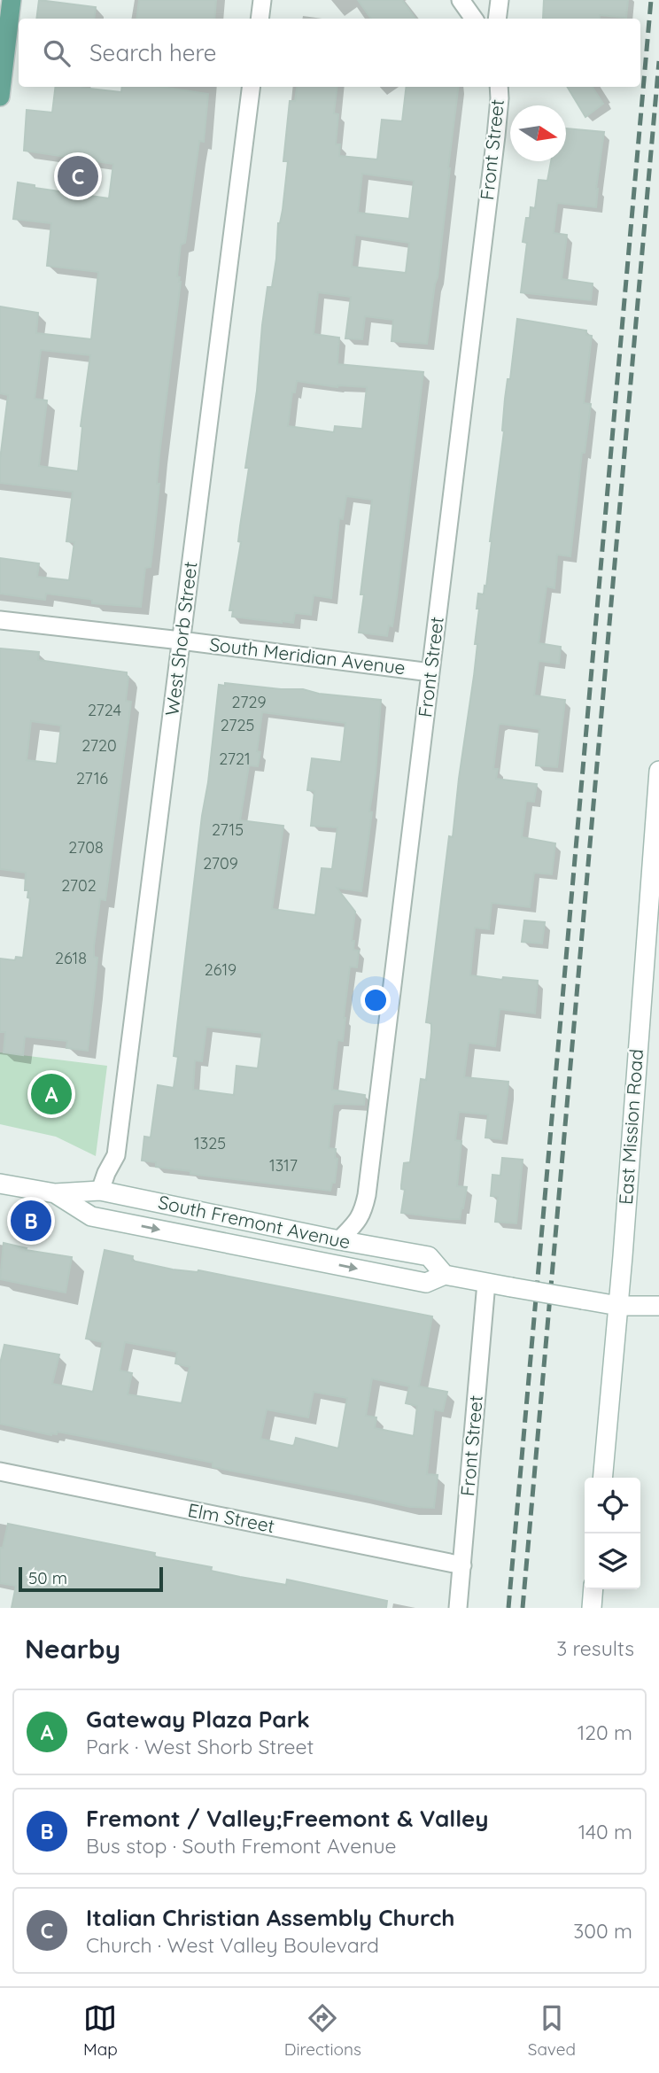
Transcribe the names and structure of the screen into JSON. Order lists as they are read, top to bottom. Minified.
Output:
{"streets":{"main road":["East Mission Road","South Fremont Avenue"],"street":["Front Street","West Shorb Street","South Meridian Avenue","Elm Street"]},"crossings":[["Front Street","South Meridian Avenue"],["Front Street","South Fremont Avenue"],["Front Street","Elm Street"],["West Shorb Street","South Meridian Avenue"],["West Shorb Street","South Fremont Avenue"],["East Mission Road","South Fremont Avenue"]],"house_numbers":["2729","2724","2725","2720","2721","2716","2715","2708","2709","2702","2618","2619","1325","1317"],"scale_bar":"50 m","north":"right","page":{"search":"Search here","pins":["C","A","B"],"scale":"50 m","heading":["Nearby","3 results"],"list":[{"mark":"A","name":"Gateway Plaza Park","note":"Park · West Shorb Street","value":"120 m"},{"mark":"B","name":"Fremont / Valley;Freemont & Valley","note":"Bus stop · South Fremont Avenue","value":"140 m"},{"mark":"C","name":"Italian Christian Assembly Church","note":"Church · West Valley Boulevard","value":"300 m"}],"nav":["Map","Directions","Saved"]}}
